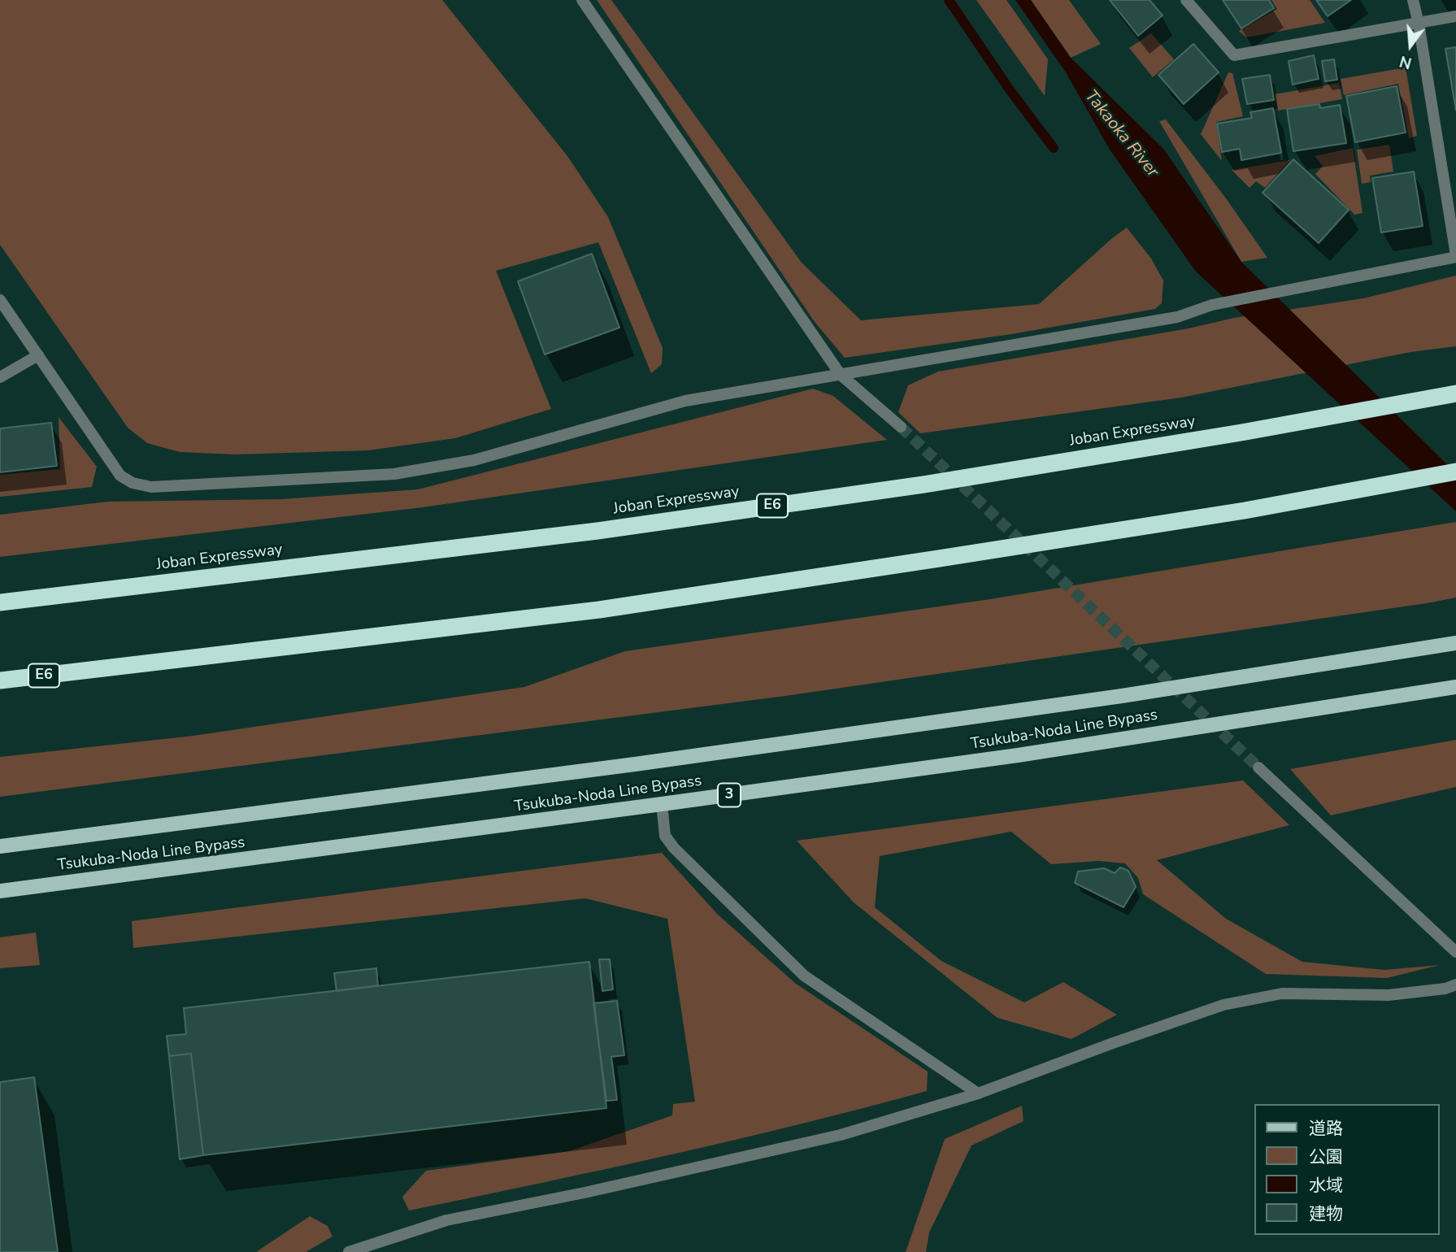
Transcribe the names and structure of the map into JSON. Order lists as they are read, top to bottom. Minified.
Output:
{"streets":{"highway":["Joban Expressway","E6"],"main road":["Tsukuba-Noda Line Bypass","3"]},"water":["Takaoka River"],"legend":["道路","公園","水域","建物"],"north":"bottom"}
